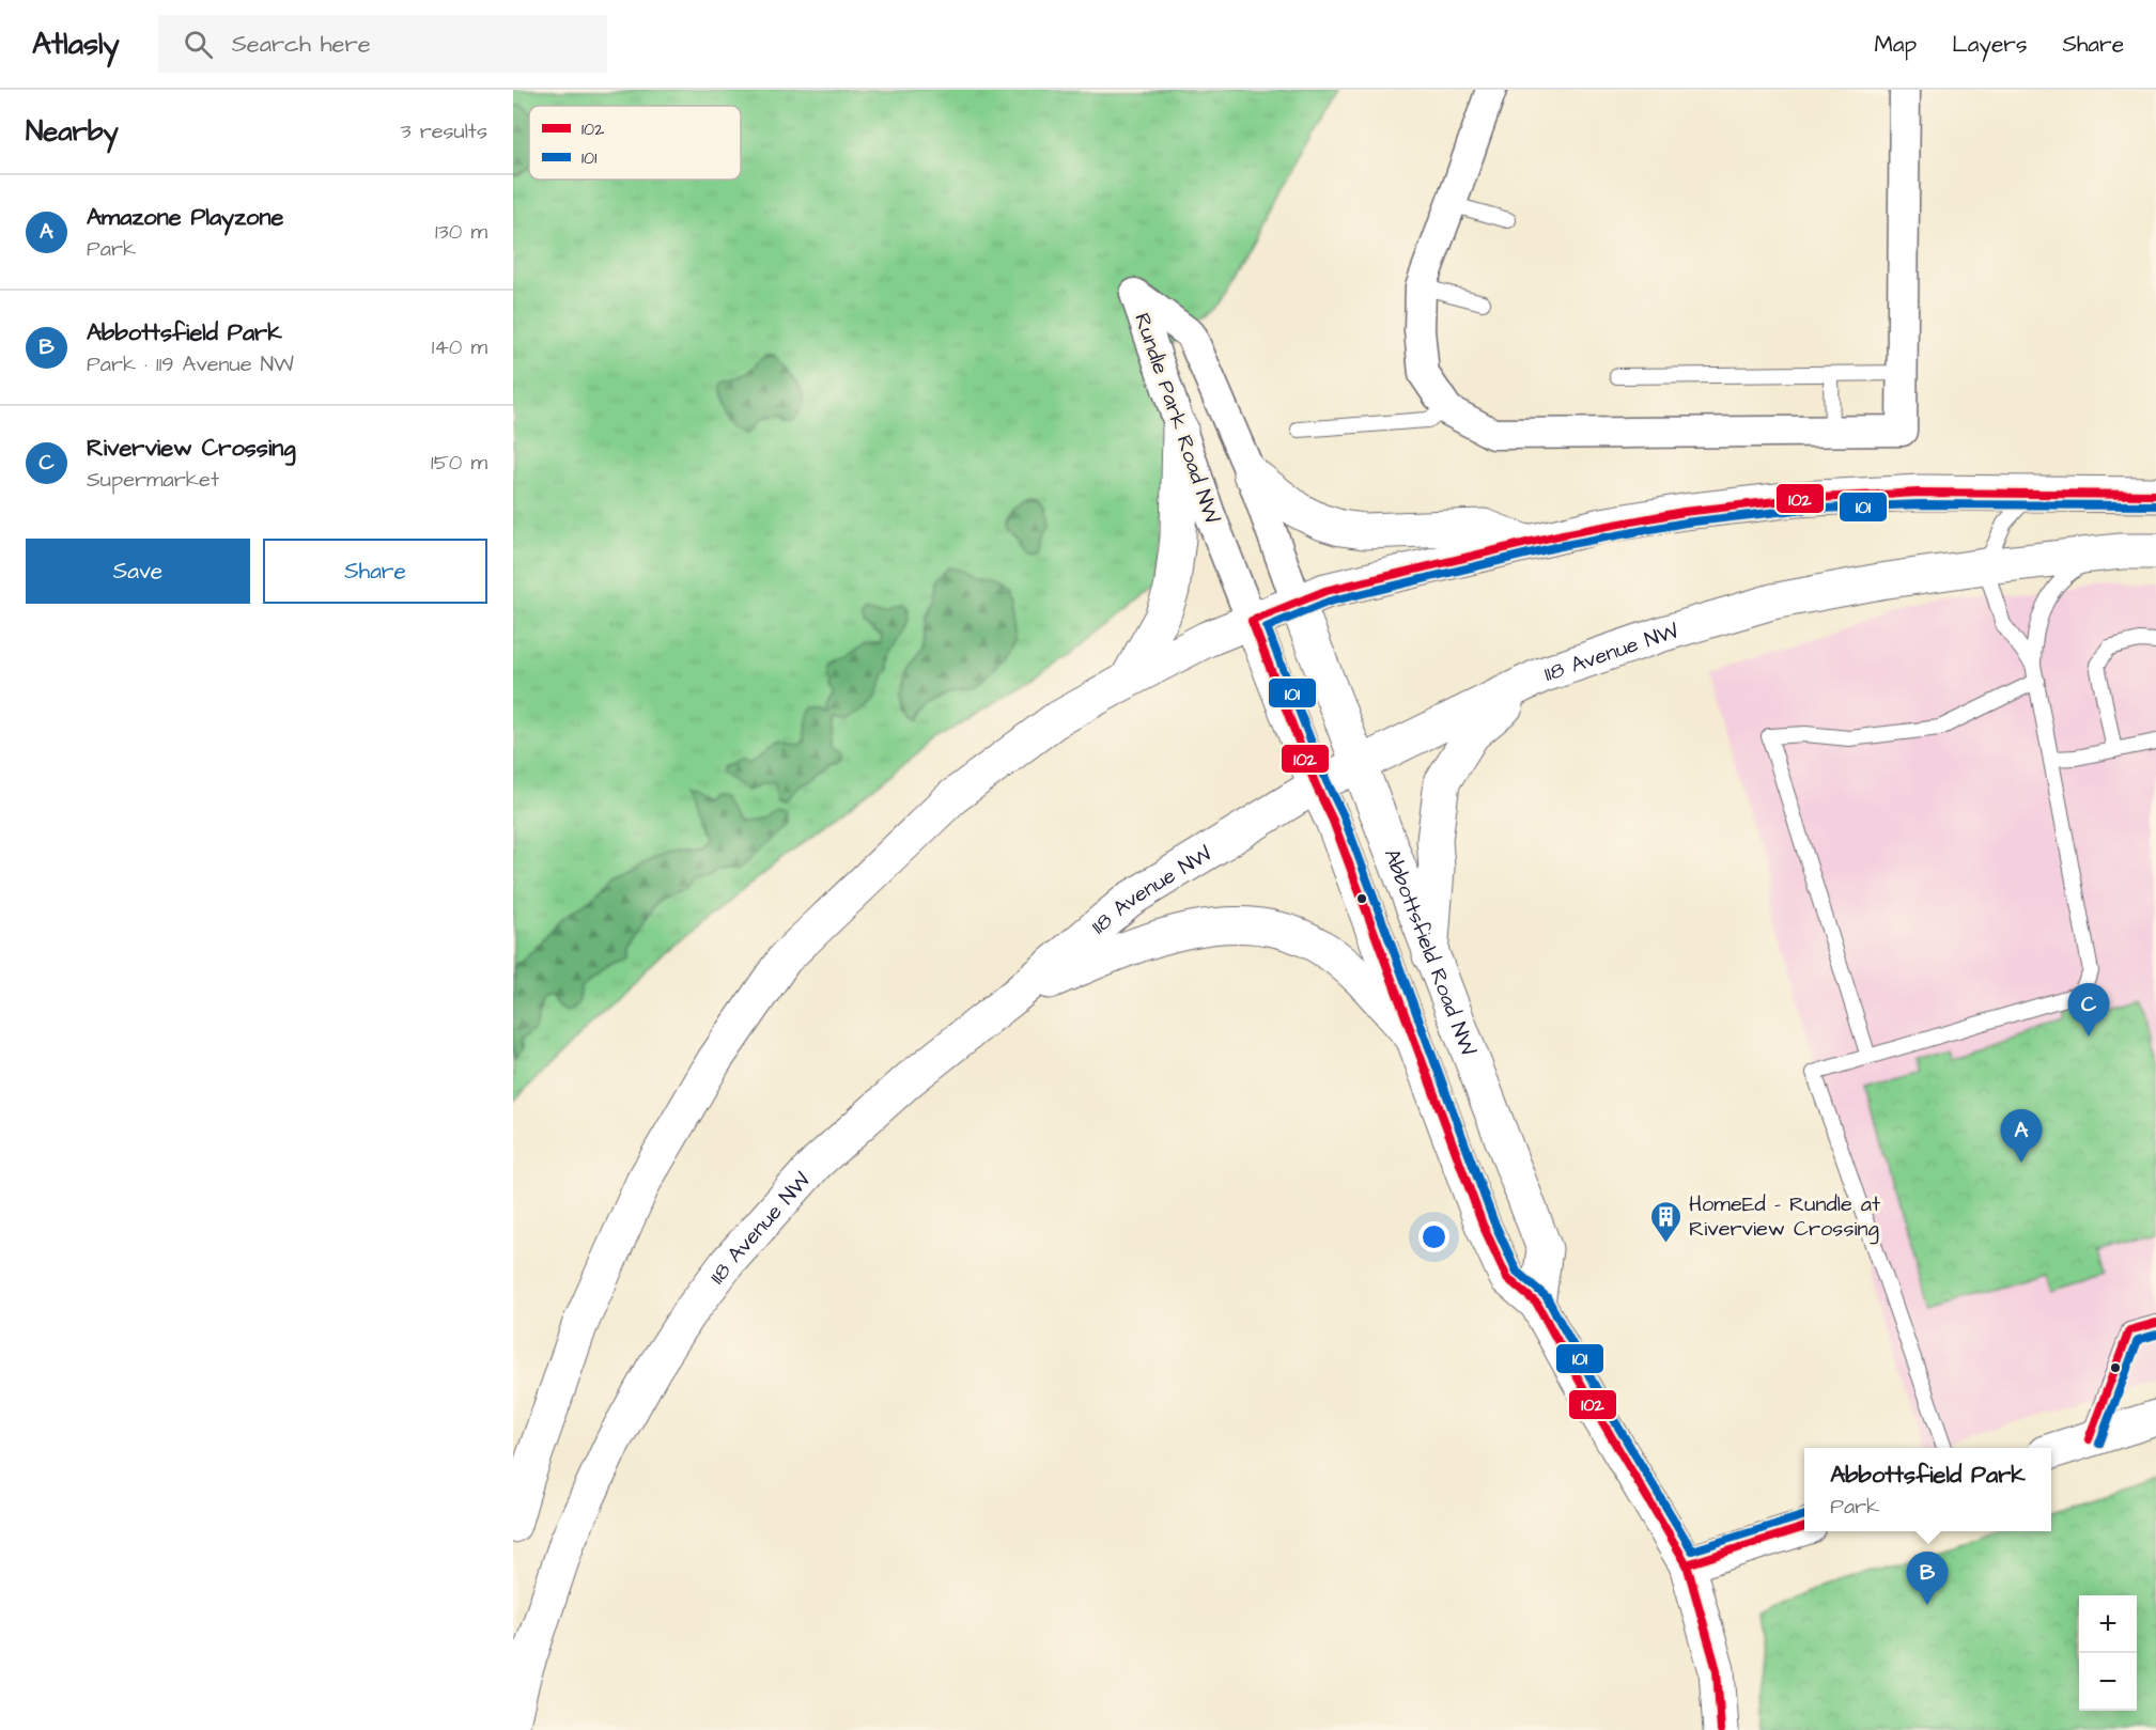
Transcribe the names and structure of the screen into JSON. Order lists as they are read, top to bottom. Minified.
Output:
{"streets":{"main road":["118 Avenue NW","Abbottsfield Road NW"],"street":["Rundle Park Road NW"]},"crossings":[["Rundle Park Road NW","Abbottsfield Road NW"],["118 Avenue NW","Abbottsfield Road NW"]],"places":{"building":["HomeEd - Rundle at Riverview Crossing"]},"lines":["transit line 102","transit line 101"],"legend":["102","101"],"page":{"header":"Atlasly","search":"Search here","nav":["Map","Layers","Share"],"heading":["Nearby","3 results"],"list":[{"mark":"A","name":"Amazone Playzone","note":"Park","value":"130 m"},{"mark":"B","name":"Abbottsfield Park","note":"Park · 119 Avenue NW","value":"140 m"},{"mark":"C","name":"Riverview Crossing","note":"Supermarket","value":"150 m"}],"buttons":["Save","Share"],"pins":["C","A","B"],"popup":["Abbottsfield Park","Park"],"map_buttons":["+","−"]}}
